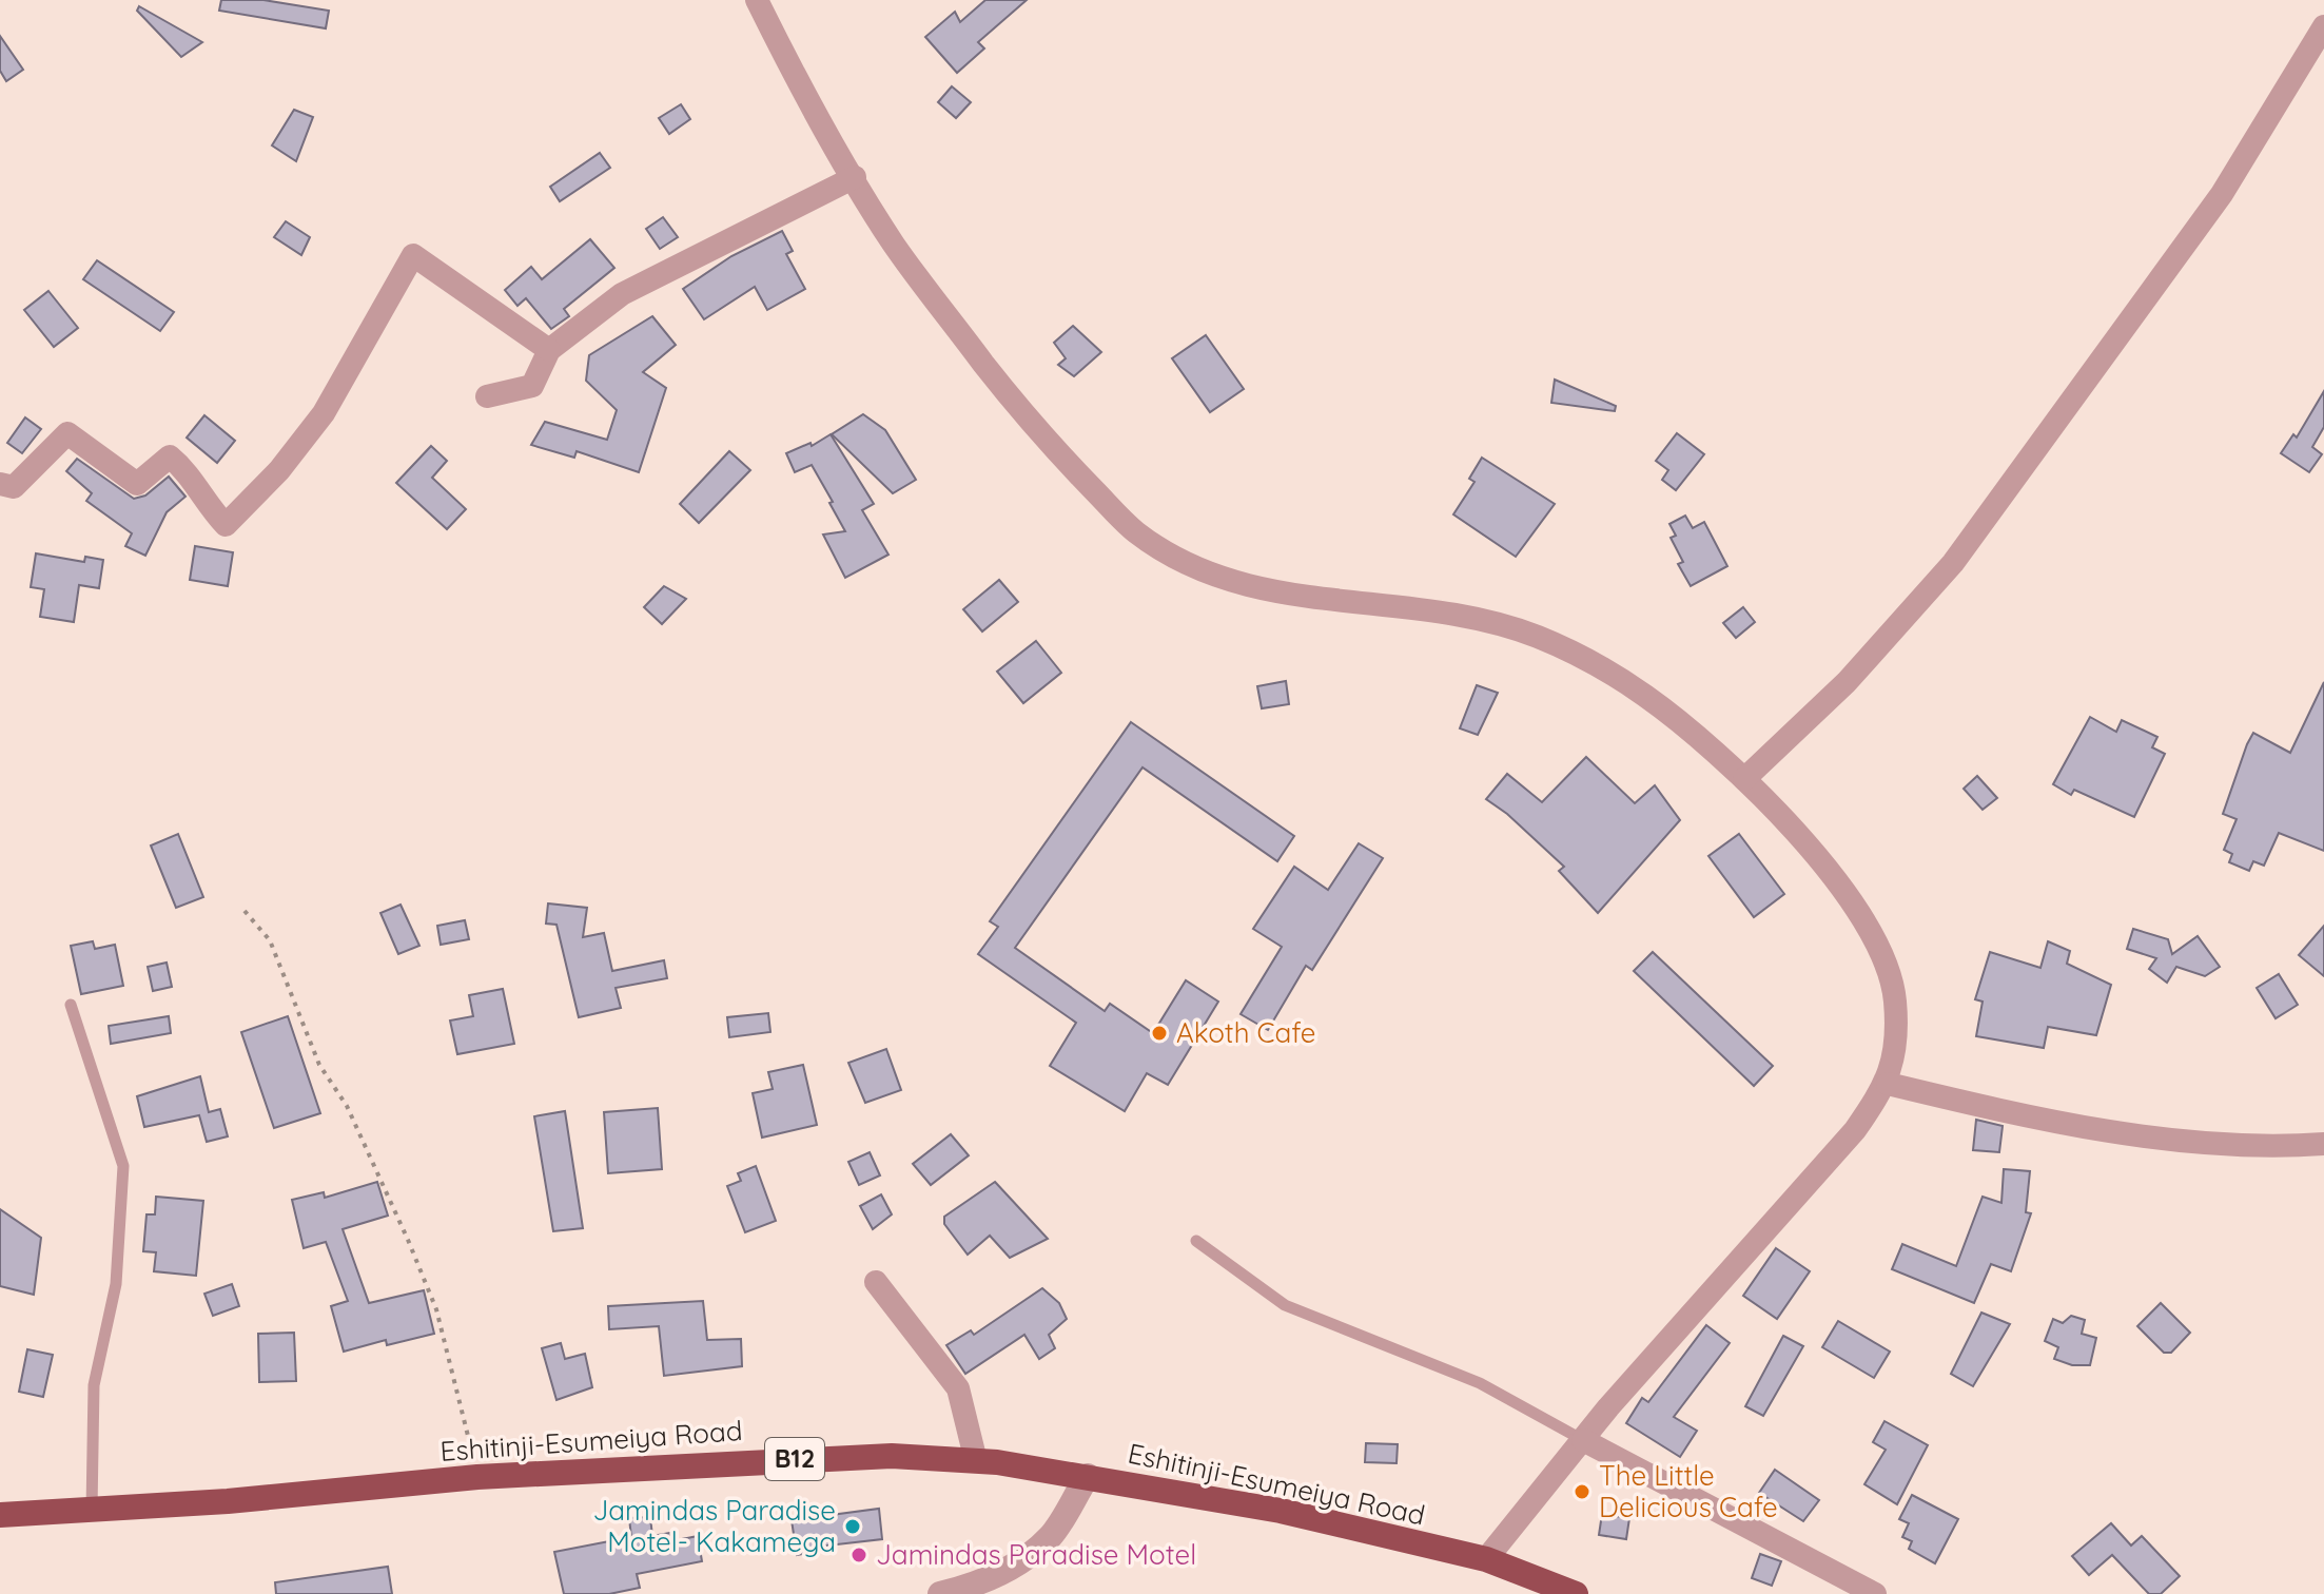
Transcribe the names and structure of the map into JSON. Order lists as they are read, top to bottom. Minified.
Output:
{"streets":{"highway":["Eshitinji-Esumeiya Road","B12"]},"places":["Akoth Cafe","The Little Delicious Cafe","Jamindas Paradise Motel- Kakamega","Jamindas Paradise Motel"]}
